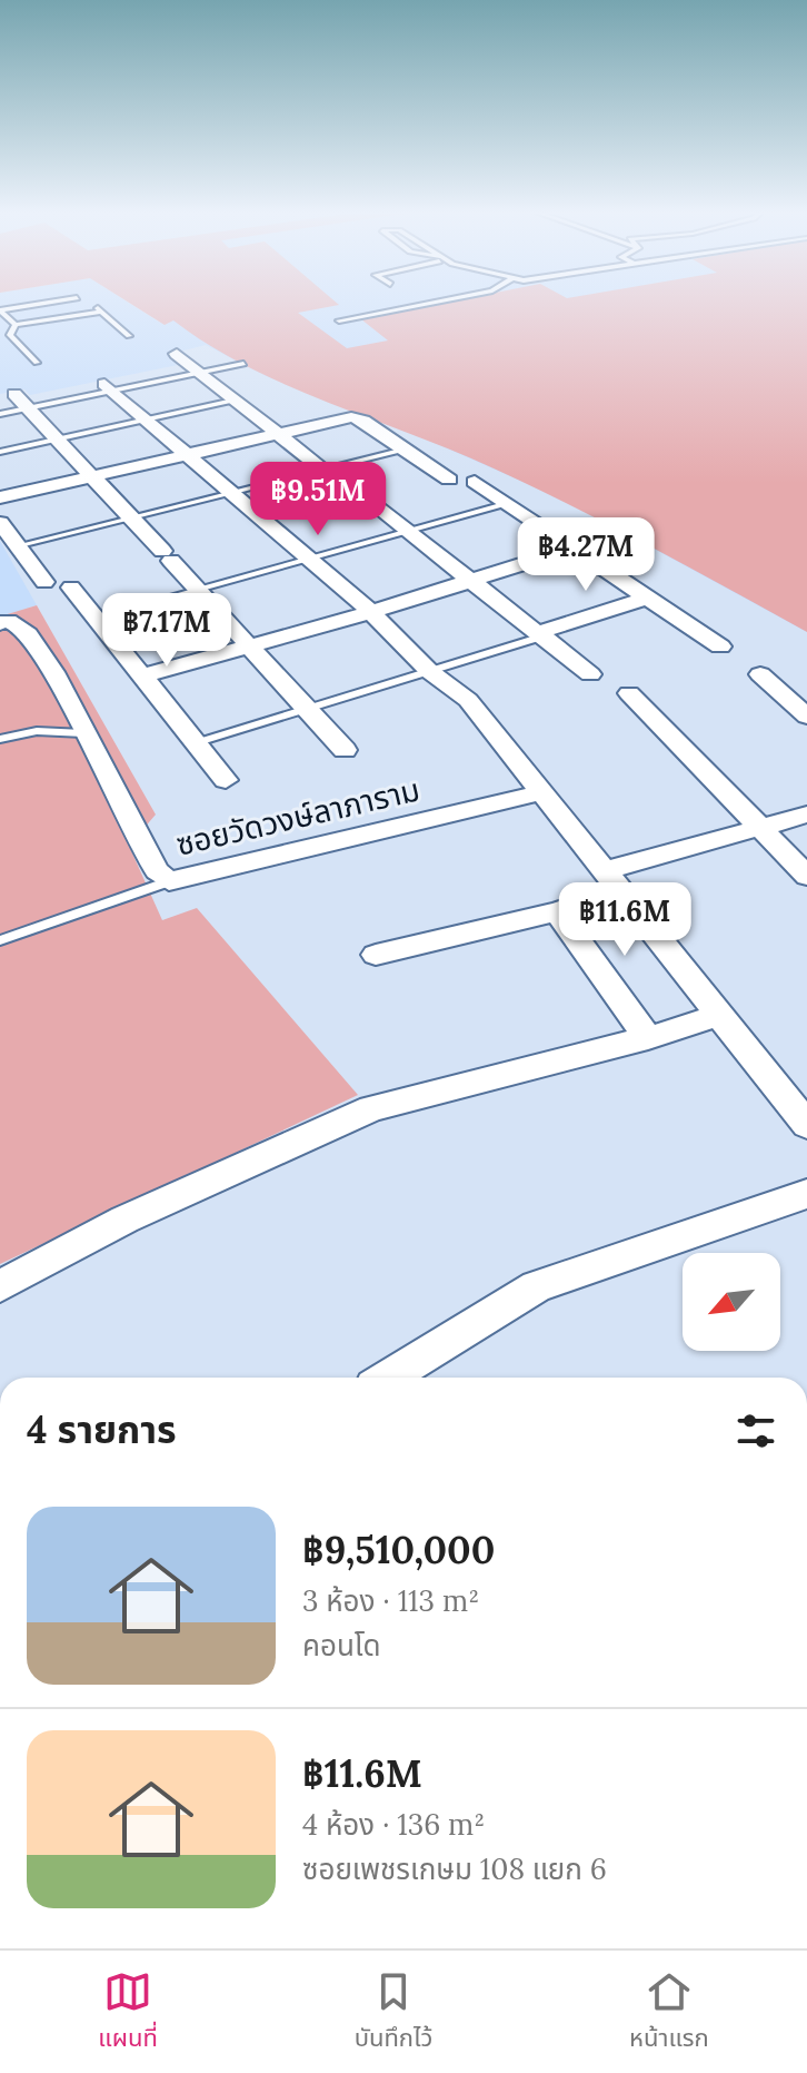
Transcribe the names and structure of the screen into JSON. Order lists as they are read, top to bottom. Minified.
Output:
{"streets":{"street":["ซอยวัดวงษ์ลาภาราม"]},"north":"bottom left","page":{"price":["฿9.51M","฿4.27M","฿7.17M","฿11.6M"],"heading":"4 รายการ","list":[{"name":"฿9,510,000","note":"3 ห้อง · 113 m² · คอนโด"},{"name":"฿11.6M","note":"4 ห้อง · 136 m² · ซอยเพชรเกษม 108 แยก 6"}],"tabs":["แผนที่","บันทึกไว้","หน้าแรก"]}}
